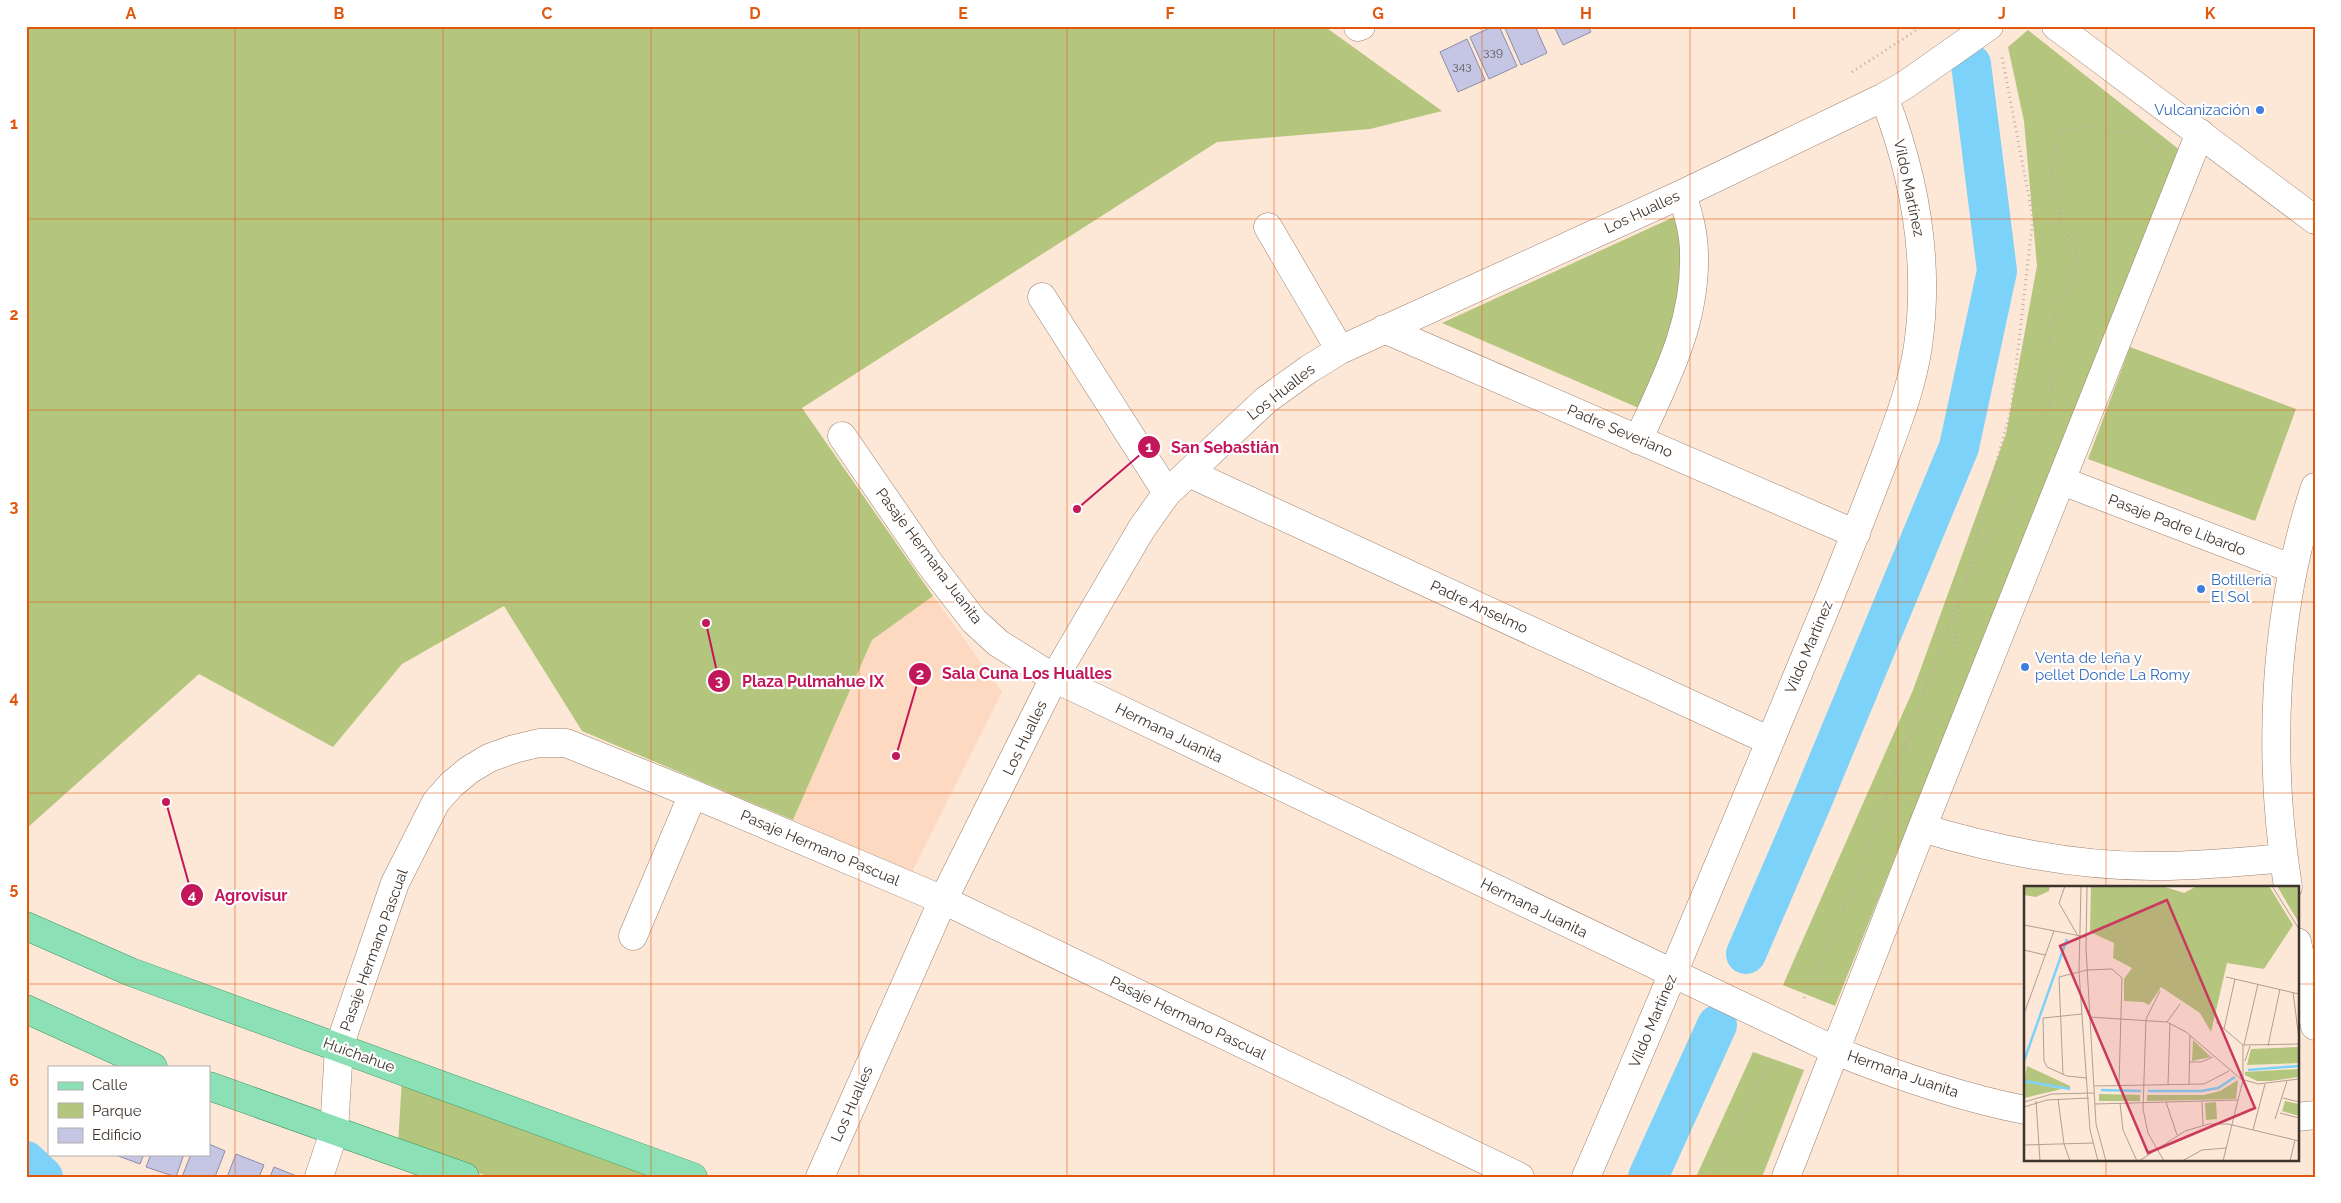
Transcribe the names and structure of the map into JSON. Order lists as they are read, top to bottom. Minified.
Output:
{"streets":{"main road":["Huichahue"],"street":["Vildo Martínez","Los Hualles","Padre Severiano","Pasaje Padre Libardo","Pasaje Hermana Juanita","Padre Anselmo","Hermana Juanita","Pasaje Hermano Pascual"]},"crossings":[["Vildo Martínez","Los Hualles"],["Vildo Martínez","Padre Severiano"],["Vildo Martínez","Padre Anselmo"],["Vildo Martínez","Hermana Juanita"],["Los Hualles","Padre Severiano"],["Los Hualles","Pasaje Hermana Juanita"],["Los Hualles","Padre Anselmo"],["Los Hualles","Hermana Juanita"],["Los Hualles","Pasaje Hermano Pascual"],["Pasaje Hermana Juanita","Hermana Juanita"],["Pasaje Hermano Pascual","Huichahue"]],"places":["Vulcanización","San Sebastián","Botillería El Sol","Plaza Pulmahue IX","Venta de leña y pellet Donde La Romy","Sala Cuna Los Hualles","Agrovisur"],"house_numbers":["339","343"],"legend":["Calle","Parque","Edificio"],"grid":{"columns":["A","B","C","D","E","F","G","H","I","J","K"],"rows":["1","2","3","4","5","6"]}}
